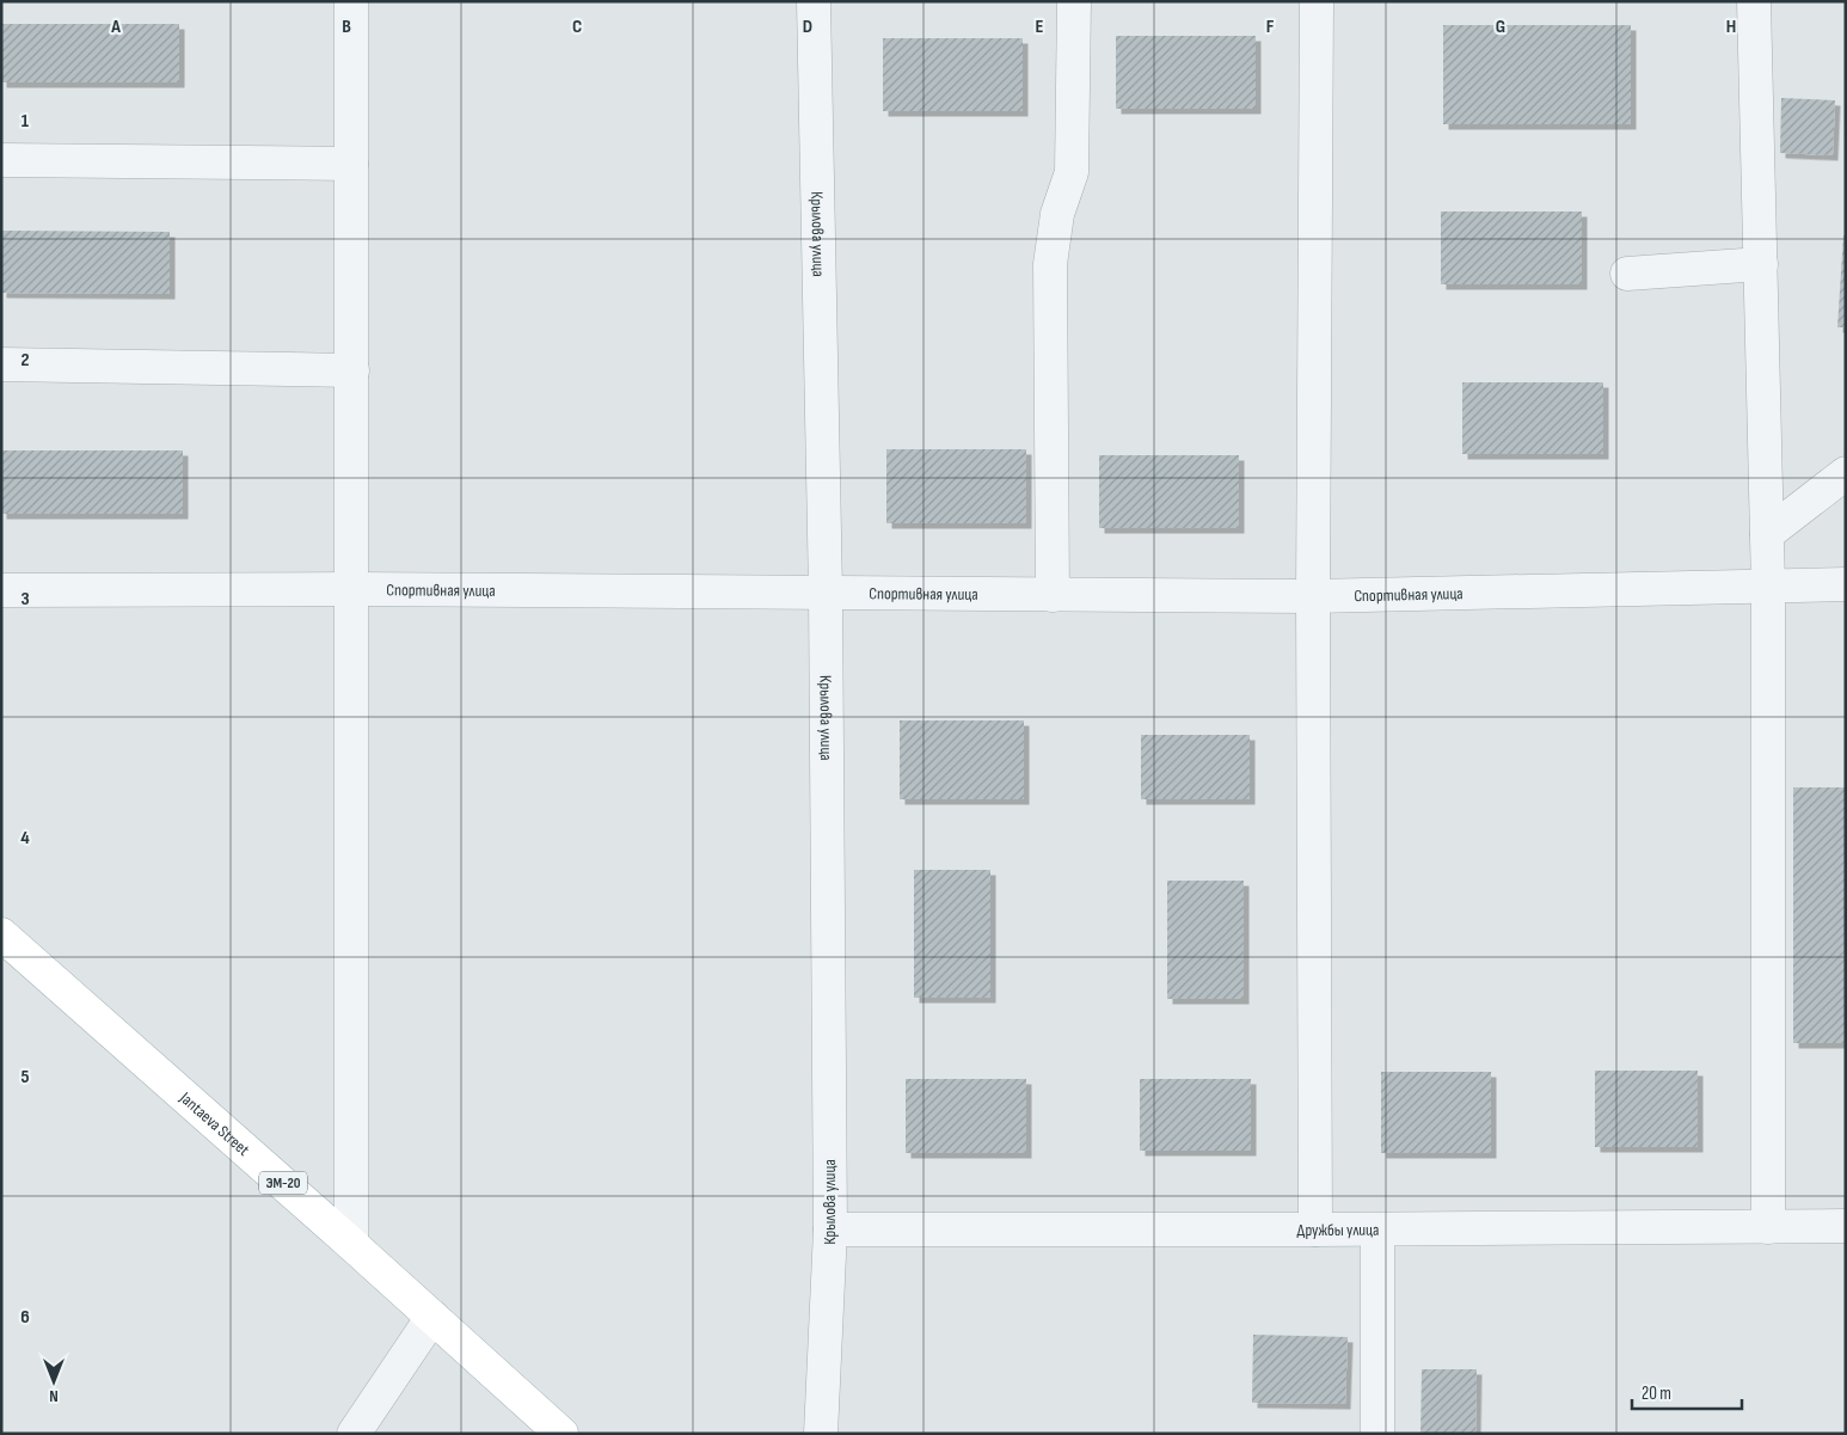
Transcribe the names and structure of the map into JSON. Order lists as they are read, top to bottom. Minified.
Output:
{"streets":{"main road":["Jantaeva Street","ЭМ-20"],"street":["Крылова улица","Спортивная улица","Дружбы улица"]},"crossings":[["Крылова улица","Спортивная улица"],["Крылова улица","Дружбы улица"]],"scale_bar":"20 m","north":"bottom","grid":{"columns":["A","B","C","D","E","F","G","H"],"rows":["1","2","3","4","5","6"]}}
